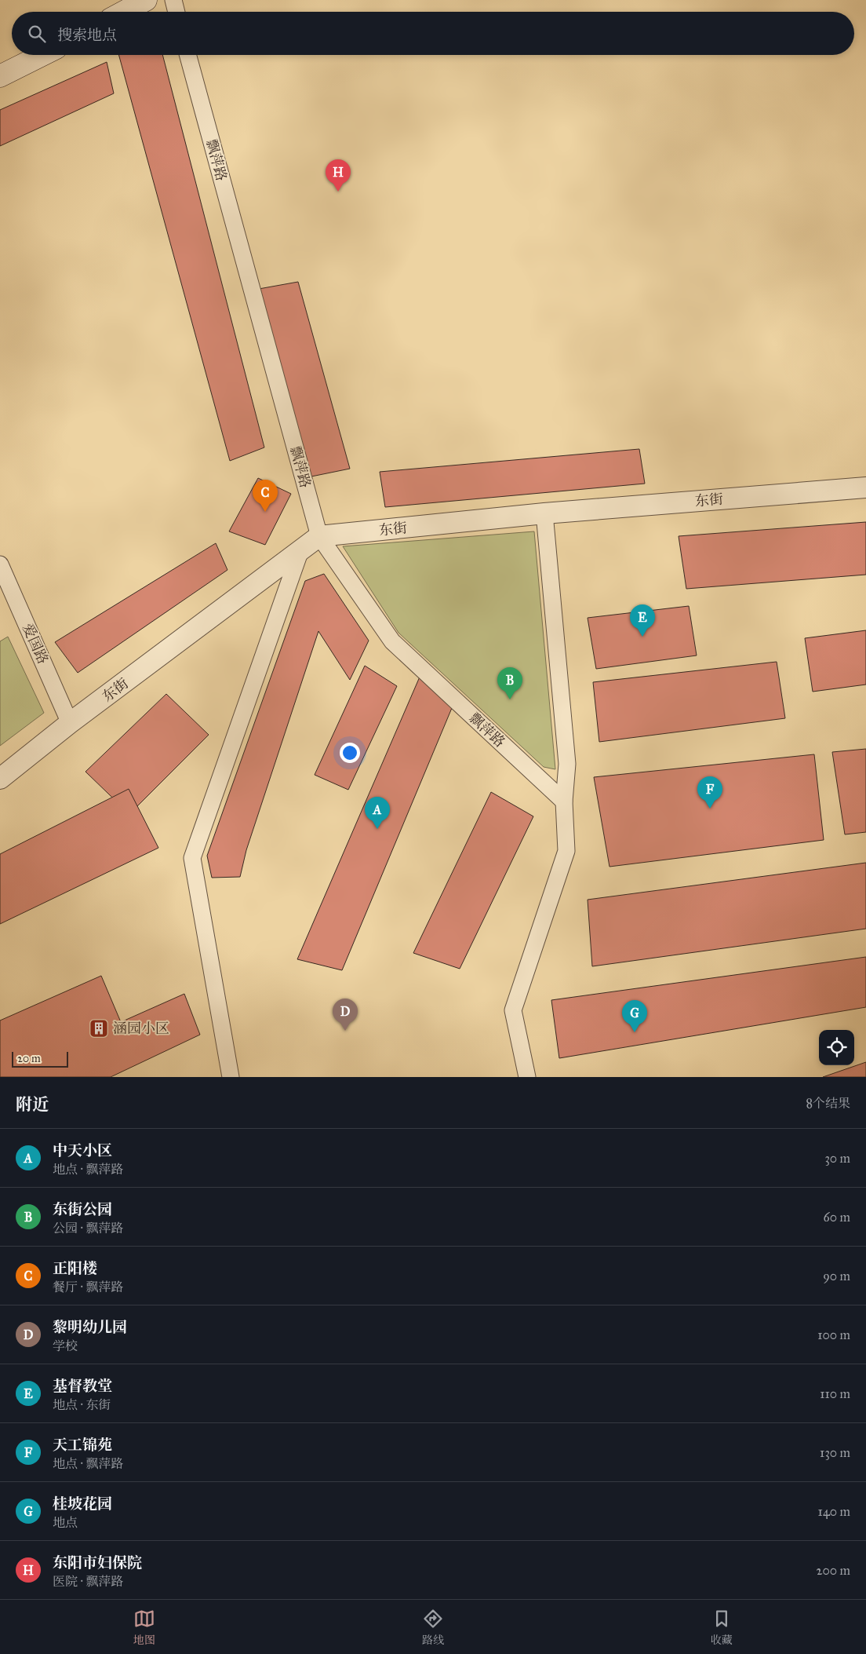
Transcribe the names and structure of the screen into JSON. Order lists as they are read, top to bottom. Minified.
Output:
{"streets":{"street":["飘萍路","东街","爱国路"]},"crossings":[["飘萍路","东街"],["东街","爱国路"]],"places":{"building":["涵园小区"]},"scale_bar":"20 m","page":{"search":"搜索地点","pins":["H","C","E","B","F","A","D","G"],"scale":"20 m","heading":["附近","8个结果"],"list":[{"mark":"A","name":"中天小区","note":"地点 · 飘萍路","value":"30 m"},{"mark":"B","name":"东街公园","note":"公园 · 飘萍路","value":"60 m"},{"mark":"C","name":"正阳楼","note":"餐厅 · 飘萍路","value":"90 m"},{"mark":"D","name":"黎明幼儿园","note":"学校","value":"100 m"},{"mark":"E","name":"基督教堂","note":"地点 · 东街","value":"110 m"},{"mark":"F","name":"天工锦苑","note":"地点 · 飘萍路","value":"130 m"},{"mark":"G","name":"桂坡花园","note":"地点","value":"140 m"},{"mark":"H","name":"东阳市妇保院","note":"医院 · 飘萍路","value":"200 m"}],"nav":["地图","路线","收藏"]}}
